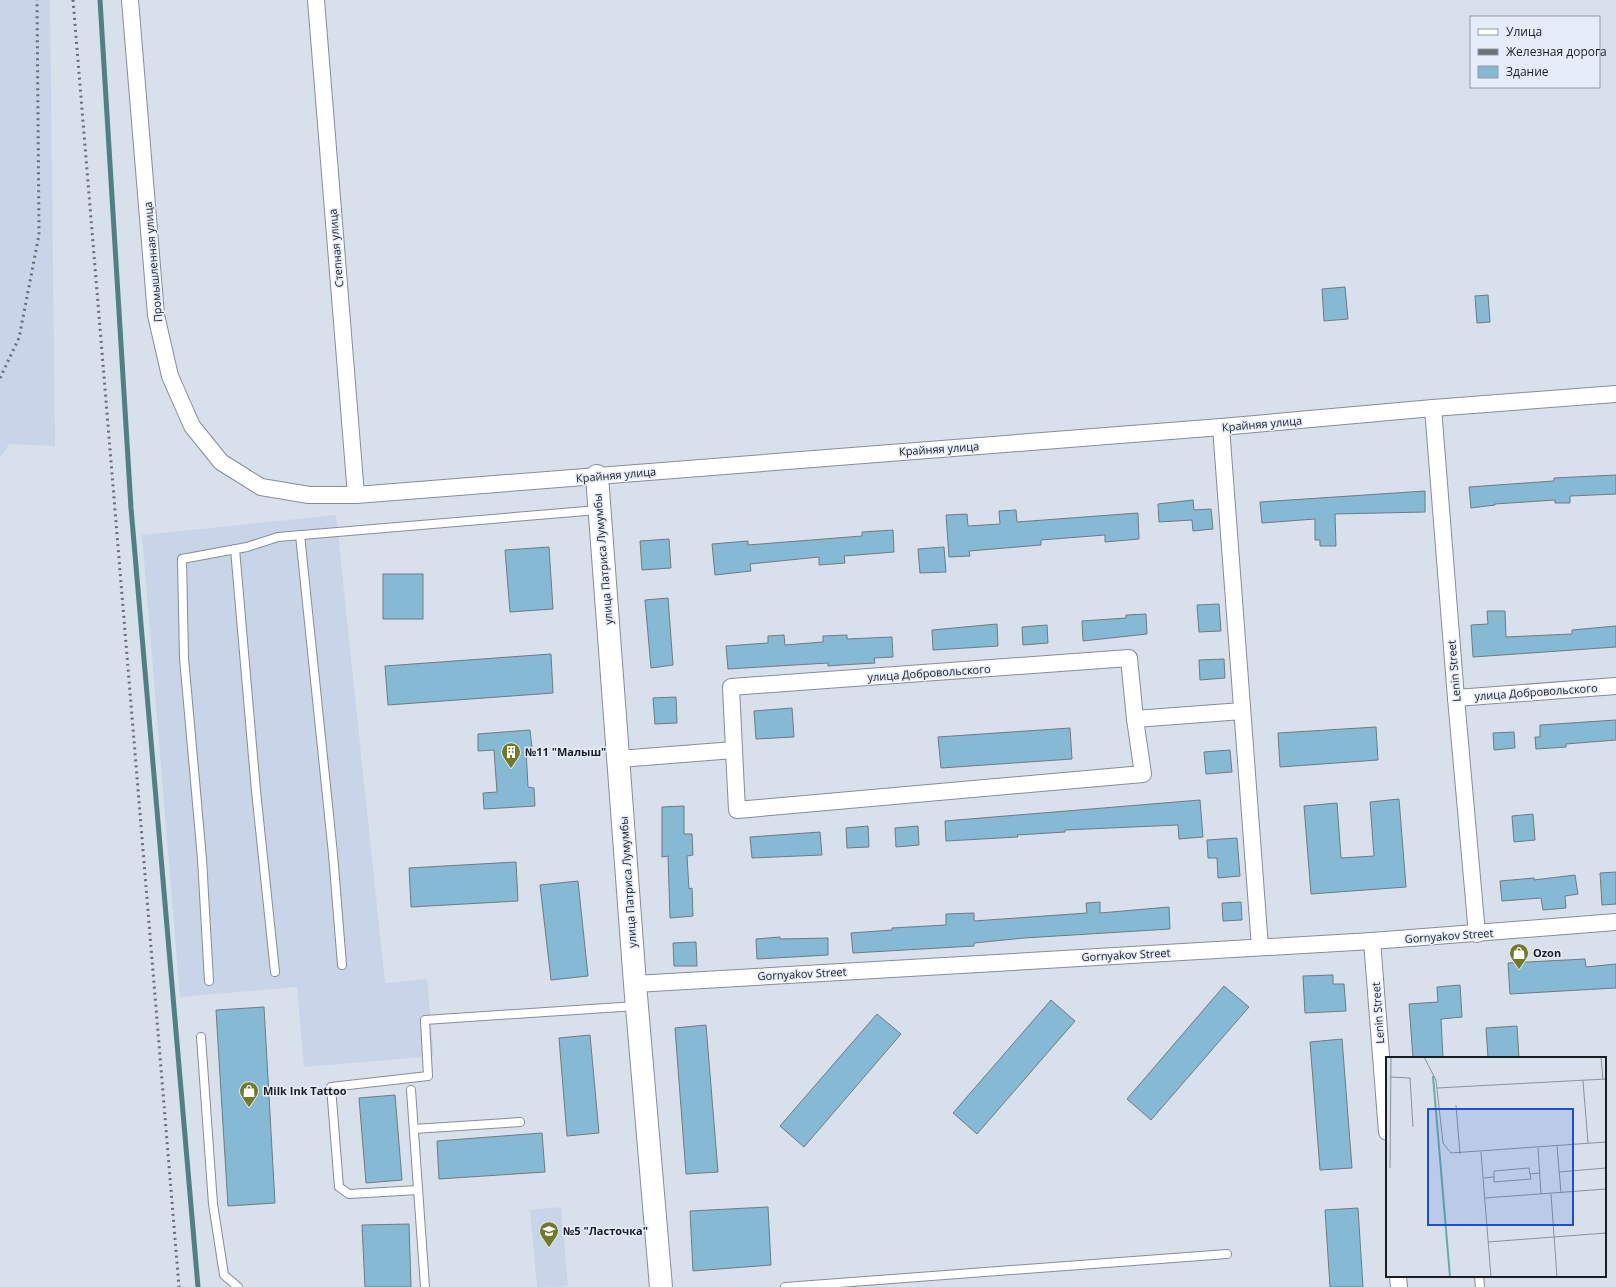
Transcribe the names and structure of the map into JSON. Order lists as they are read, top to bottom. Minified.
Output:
{"streets":{"street":["Степная улица","Промышленная улица","Крайняя улица","улица Патриса Лумумбы","Lenin Street","улица Добровольского","Gornyakov Street"]},"crossings":[["Степная улица","Крайняя улица"],["Промышленная улица","Крайняя улица"],["Крайняя улица","улица Патриса Лумумбы"],["Крайняя улица","Lenin Street"],["улица Патриса Лумумбы","Gornyakov Street"],["Lenin Street","улица Добровольского"],["Lenin Street","Gornyakov Street"]],"places":{"building":["№11 \"Малыш\""],"shop":["Ozon","Milk Ink Tattoo"],"school or university":["№5 \"Ласточка\""]},"legend":["Улица","Железная дорога","Здание"]}
